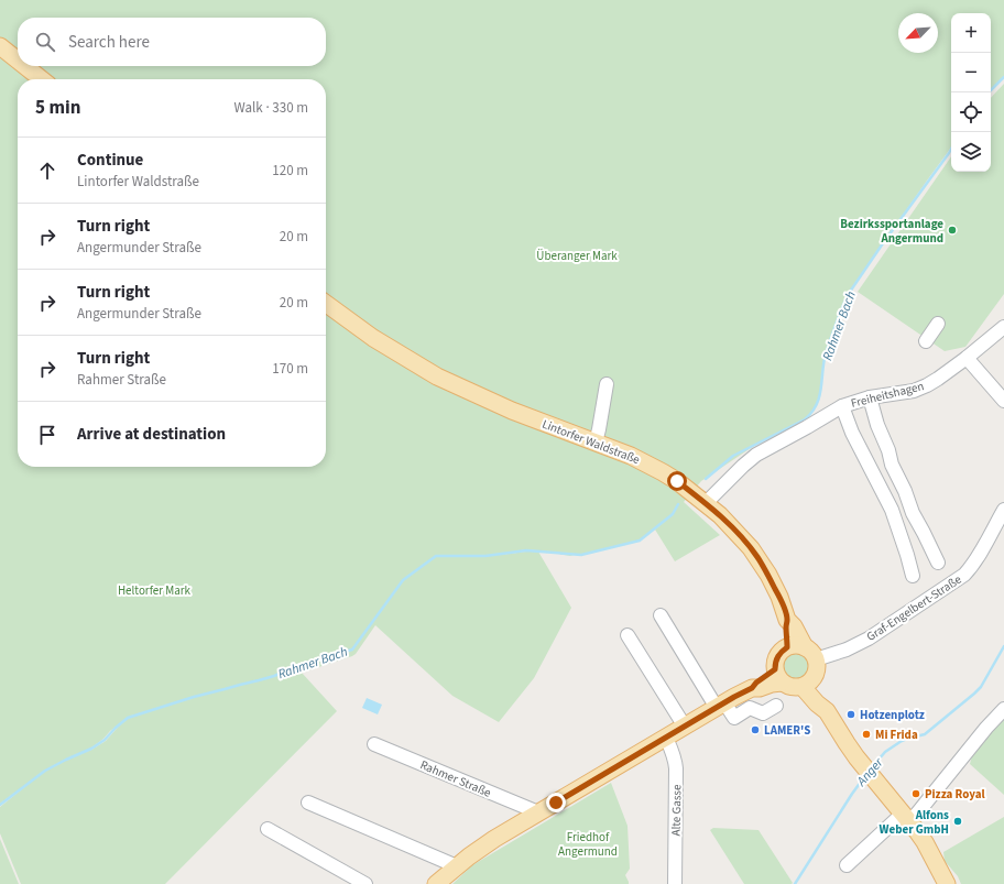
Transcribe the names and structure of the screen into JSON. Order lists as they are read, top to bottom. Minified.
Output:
{"streets":{"main road":["Lintorfer Waldstraße"],"street":["Freiheitshagen","Graf-Engelbert-Straße","Rahmer Straße","Alte Gasse"]},"crossings":[["Freiheitshagen","Lintorfer Waldstraße"],["Lintorfer Waldstraße","Graf-Engelbert-Straße"]],"water":["Rahmer Bach","Anger"],"parks":["Überanger Mark","Heltorfer Mark","Friedhof Angermund"],"places":["Bezirkssportanlage Angermund","Hotzenplotz","LAMER'S","Mi Frida","Pizza Royal","Alfons Weber GmbH"],"north":"bottom left","page":{"map_buttons":["+","−"],"search":"Search here","heading":["5 min","Walk · 330 m"],"list":[["Continue","Lintorfer Waldstraße","120 m"],["Turn right","Angermunder Straße","20 m"],["Turn right","Angermunder Straße","20 m"],["Turn right","Rahmer Straße","170 m"],"Arrive at destination"]}}
